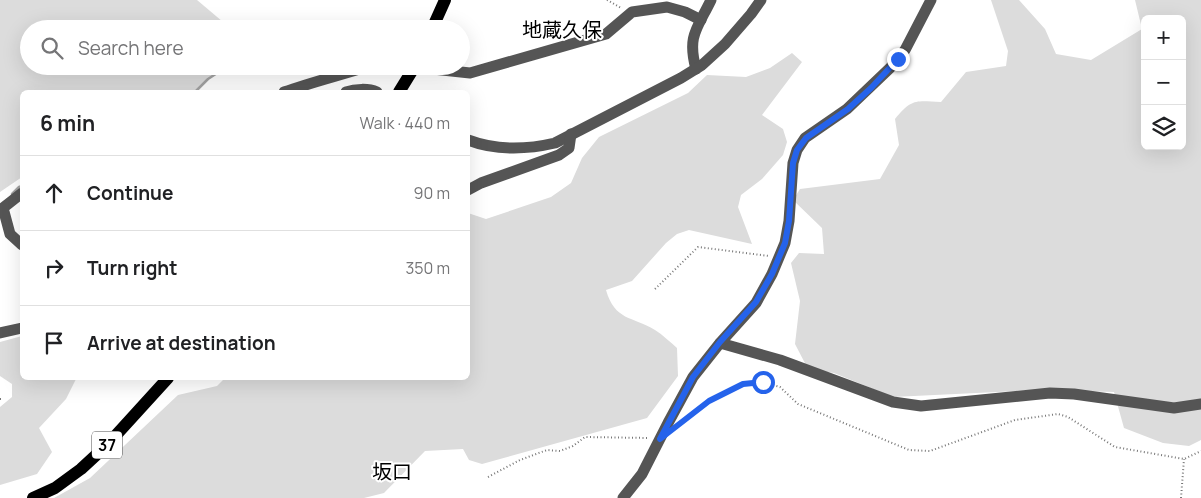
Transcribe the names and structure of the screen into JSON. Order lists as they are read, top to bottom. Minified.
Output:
{"streets":{"main road":["37"]},"districts":["地蔵久保","坂口"],"page":{"map_buttons":["+","−"],"search":"Search here","heading":["6 min","Walk · 440 m"],"list":[["Continue","90 m"],["Turn right","350 m"],"Arrive at destination"]}}
